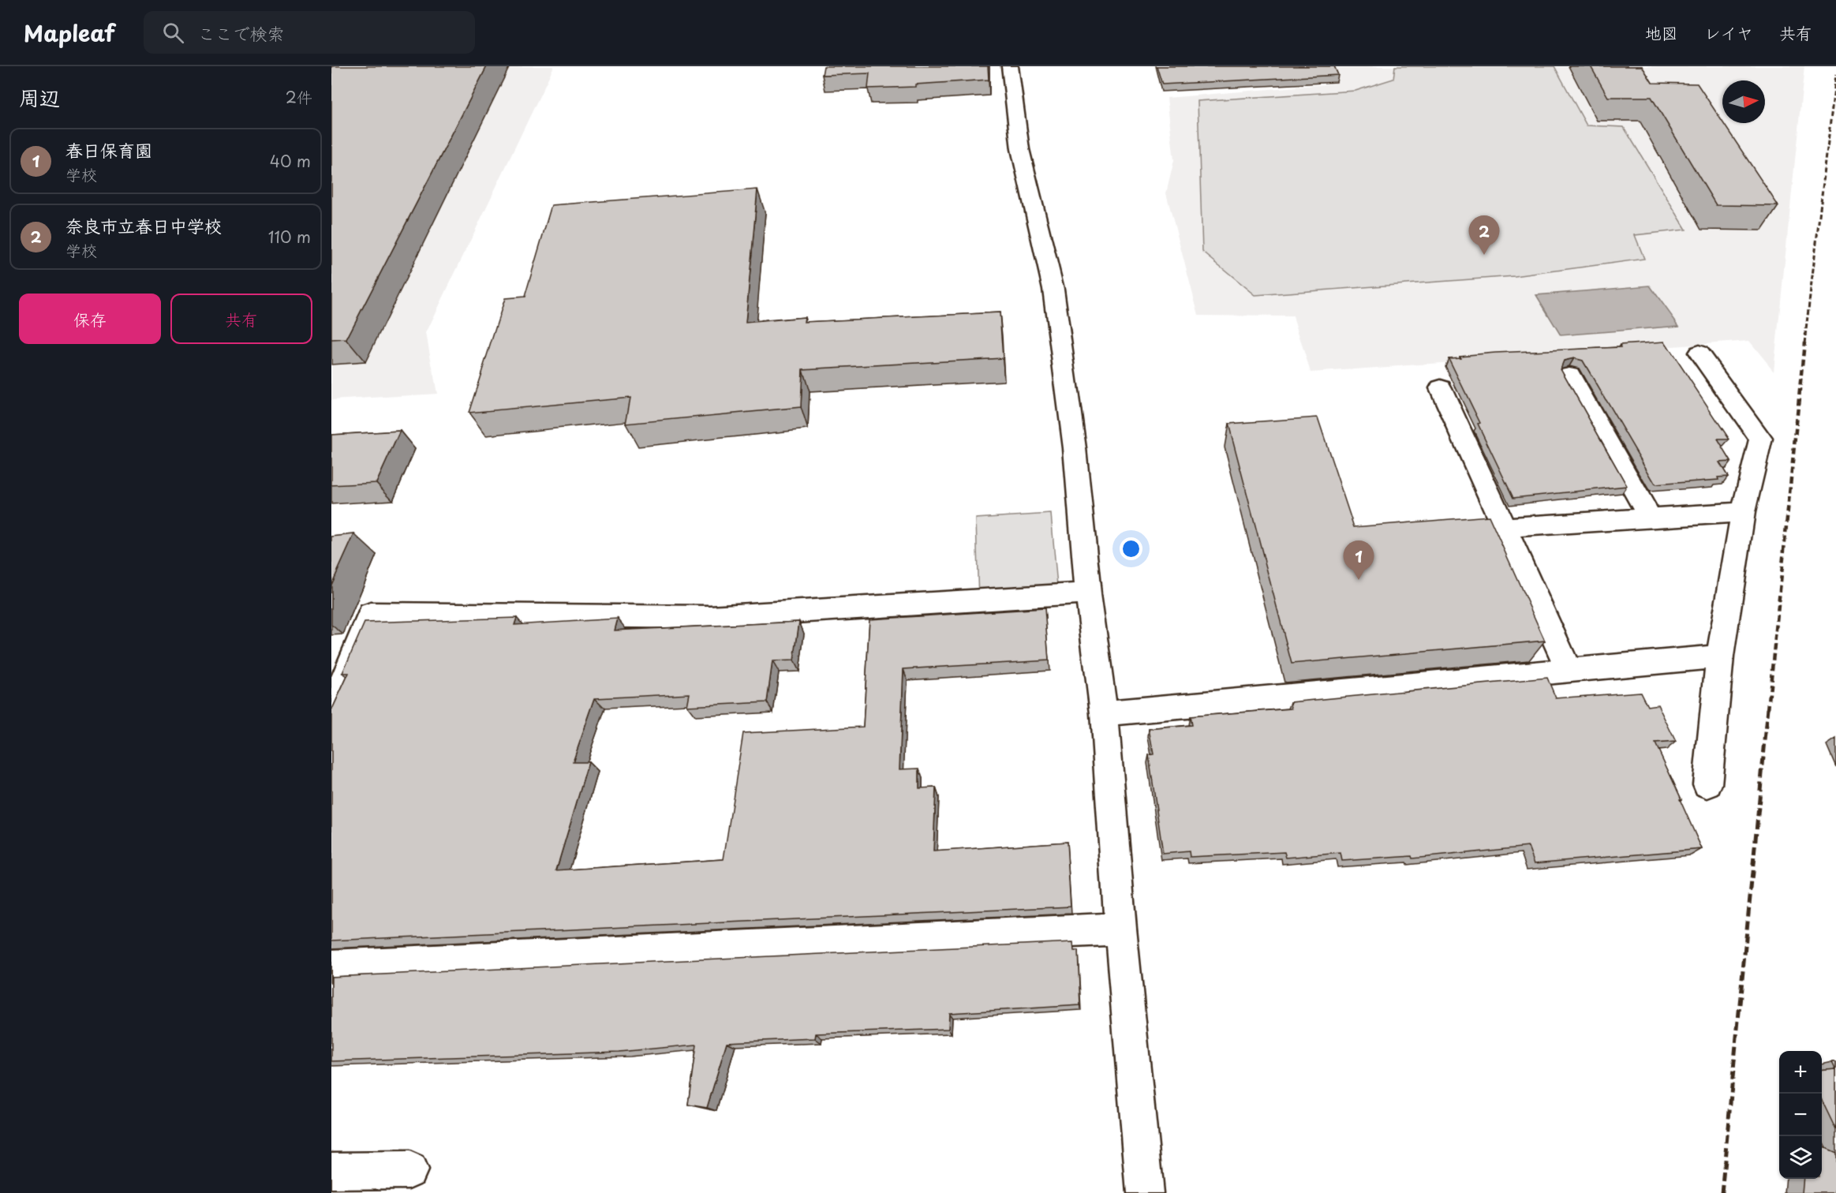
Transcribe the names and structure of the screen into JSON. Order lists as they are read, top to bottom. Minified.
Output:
{"north":"right","page":{"header":"Mapleaf","search":"ここで検索","nav":["地図","レイヤ","共有"],"heading":["周辺","2件"],"list":[{"mark":"1","name":"春日保育園","note":"学校","value":"40 m"},{"mark":"2","name":"奈良市立春日中学校","note":"学校","value":"110 m"}],"pins":["2","1"],"buttons":["保存","共有"],"map_buttons":["+","−"]}}
